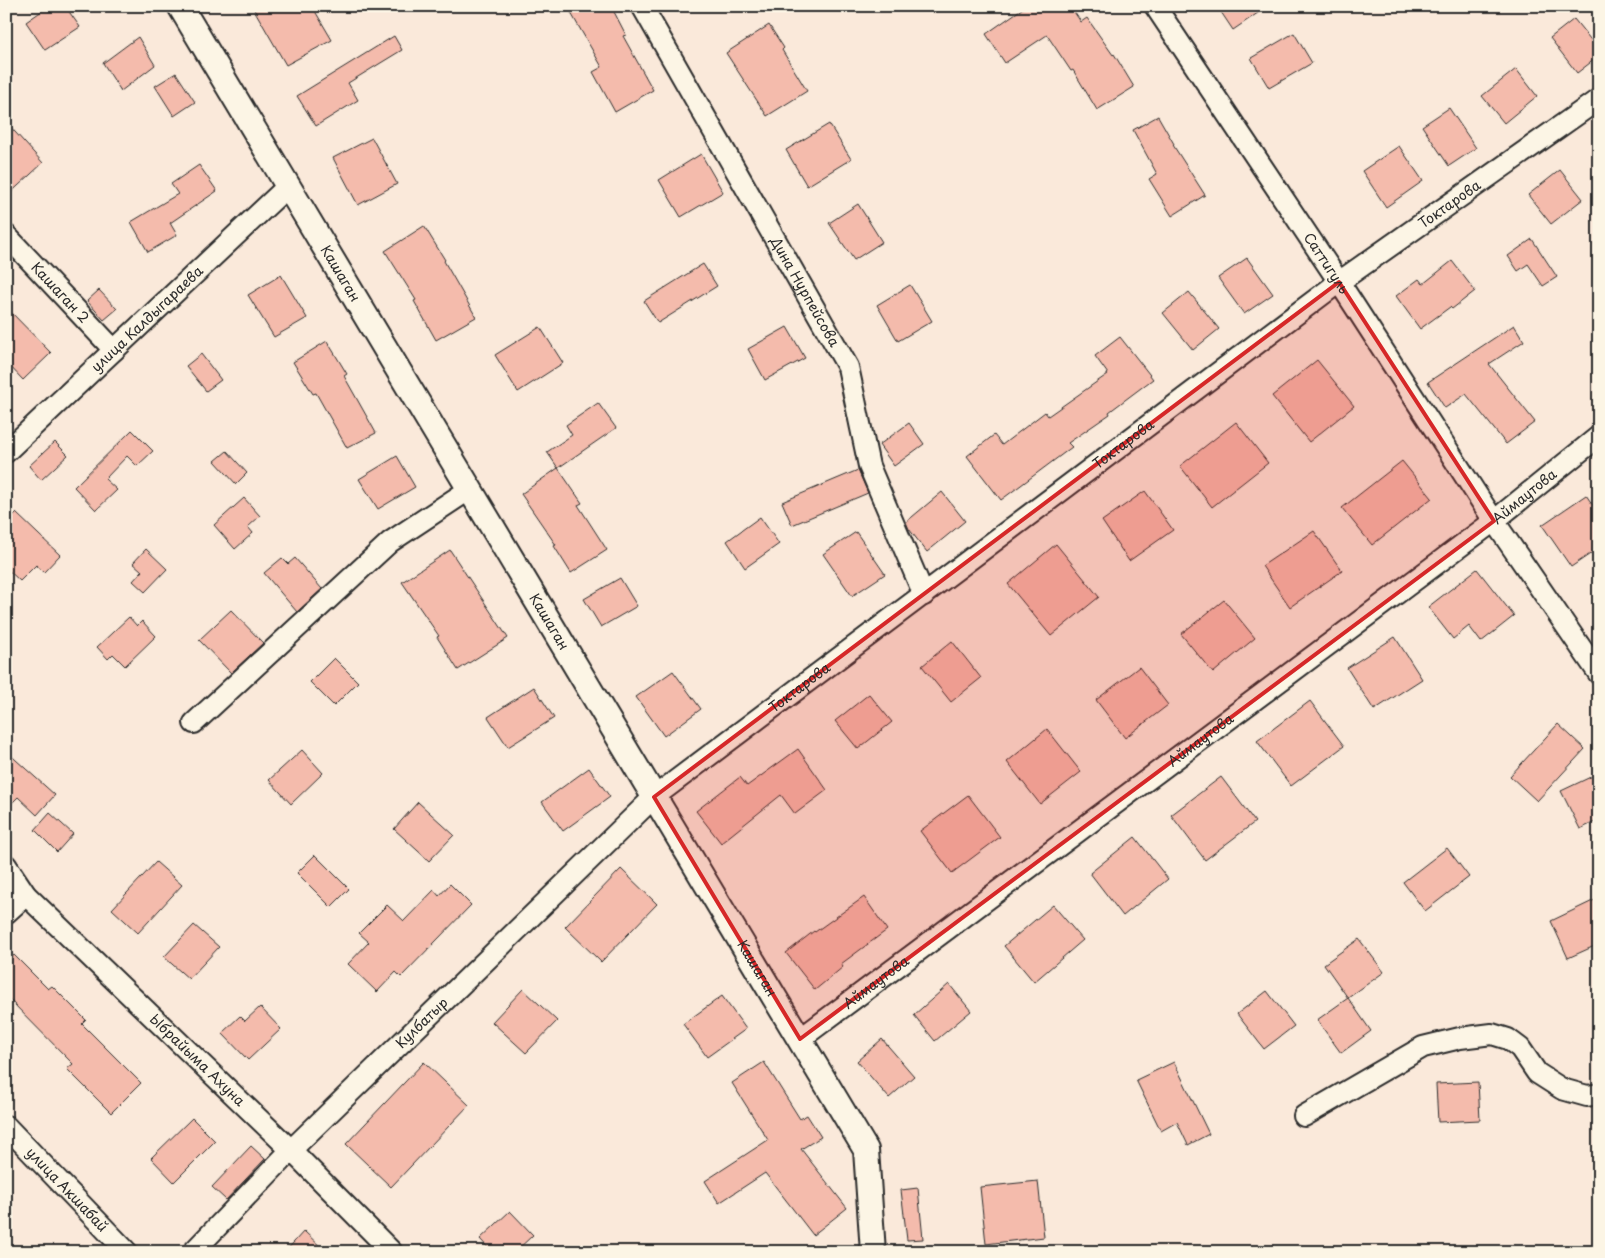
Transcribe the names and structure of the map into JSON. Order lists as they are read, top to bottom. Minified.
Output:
{"streets":{"street":["Токтарова","Саттигуль","Кашаган","Дина Нурпейсова","Кашаган 2","улица Калдыгараева","Аймаутова","Кулбатыр","Ыбрайыма Ахуна","улица Акшабай"]},"crossings":[["Токтарова","Саттигуль"],["Токтарова","Кашаган"],["Токтарова","Дина Нурпейсова"],["Токтарова","Кулбатыр"],["Саттигуль","Аймаутова"],["Кашаган","улица Калдыгараева"],["Кашаган","Аймаутова"],["Кашаган","Кулбатыр"],["Кашаган 2","улица Калдыгараева"],["Кулбатыр","Ыбрайыма Ахуна"]]}
